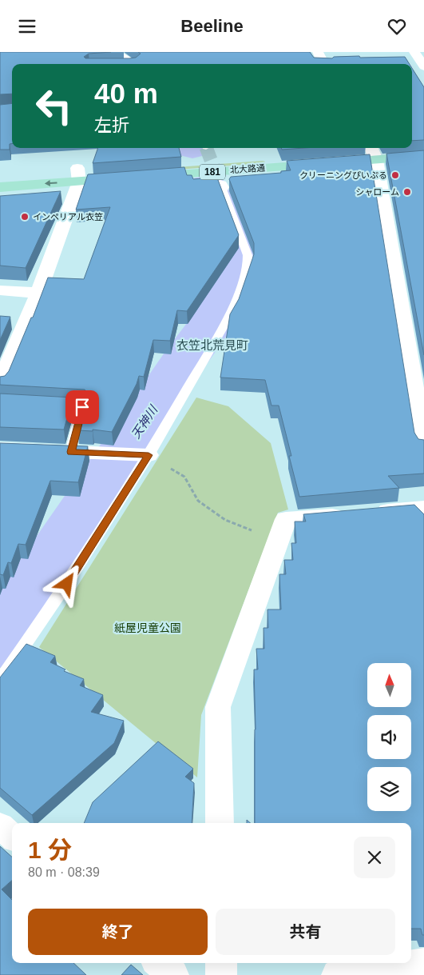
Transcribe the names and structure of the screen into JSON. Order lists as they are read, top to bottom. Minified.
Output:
{"streets":{"main road":["北大路通","181"]},"districts":["衣笠北荒見町"],"water":["天神川"],"parks":["紙屋児童公園"],"places":["クリーニングぴいぷる","シャローム","インペリアル衣笠"],"north":"top","page":{"header":"Beeline","turn":["40 m","左折"],"heading":["1 分","80 m · 08:39"],"buttons":["終了","共有"]}}
